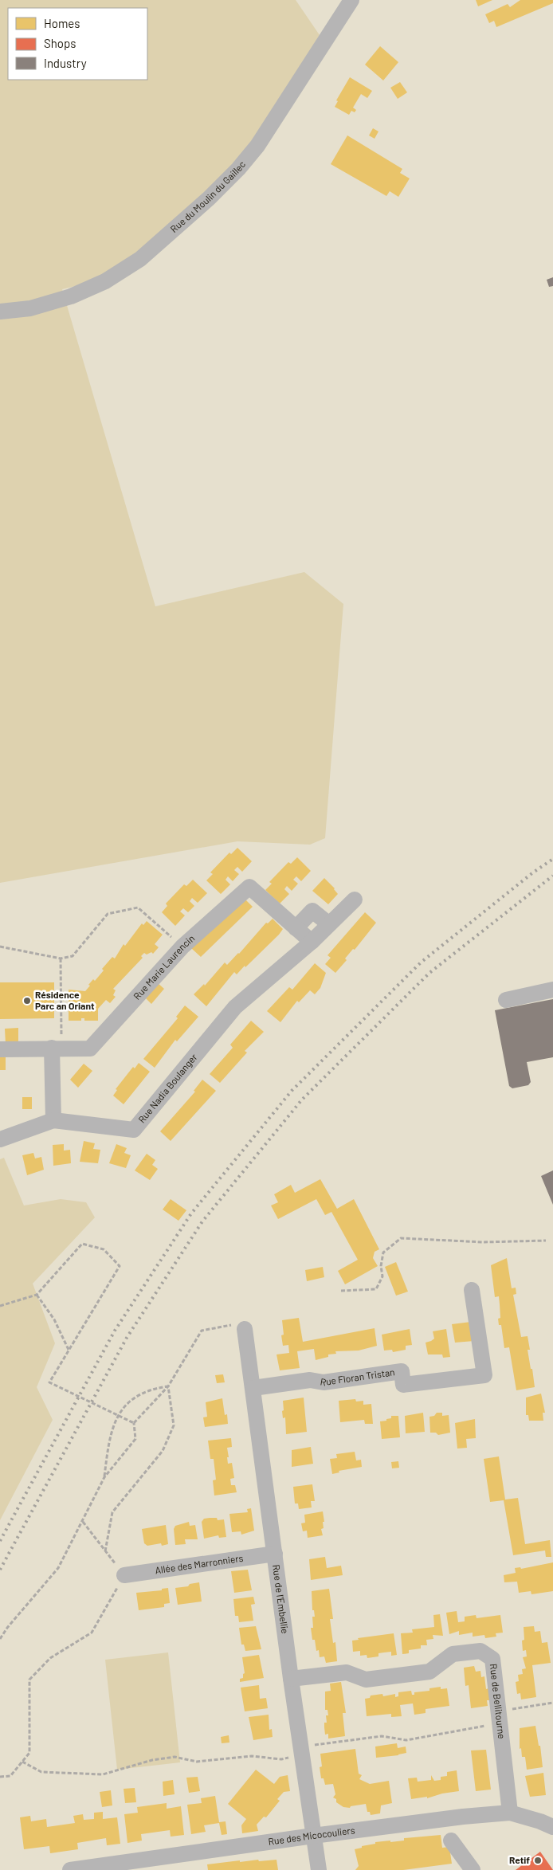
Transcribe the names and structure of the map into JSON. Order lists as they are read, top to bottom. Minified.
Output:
{"streets":{"street":["Rue du Moulin du Gaillec","Rue Marie Laurencin","Rue Nadia Boulanger","Rue Floran Tristan","Allée des Marronniers","Rue de l'Embellie","Rue de Bellitourne","Rue des Micocouliers"]},"crossings":[["Rue Marie Laurencin","Rue Nadia Boulanger"],["Rue Floran Tristan","Rue de l'Embellie"],["Allée des Marronniers","Rue de l'Embellie"],["Rue de l'Embellie","Rue de Bellitourne"],["Rue de l'Embellie","Rue des Micocouliers"],["Rue de Bellitourne","Rue des Micocouliers"]],"places":["Résidence Parc an Oriant","Retif"],"legend":["Homes","Shops","Industry"]}
